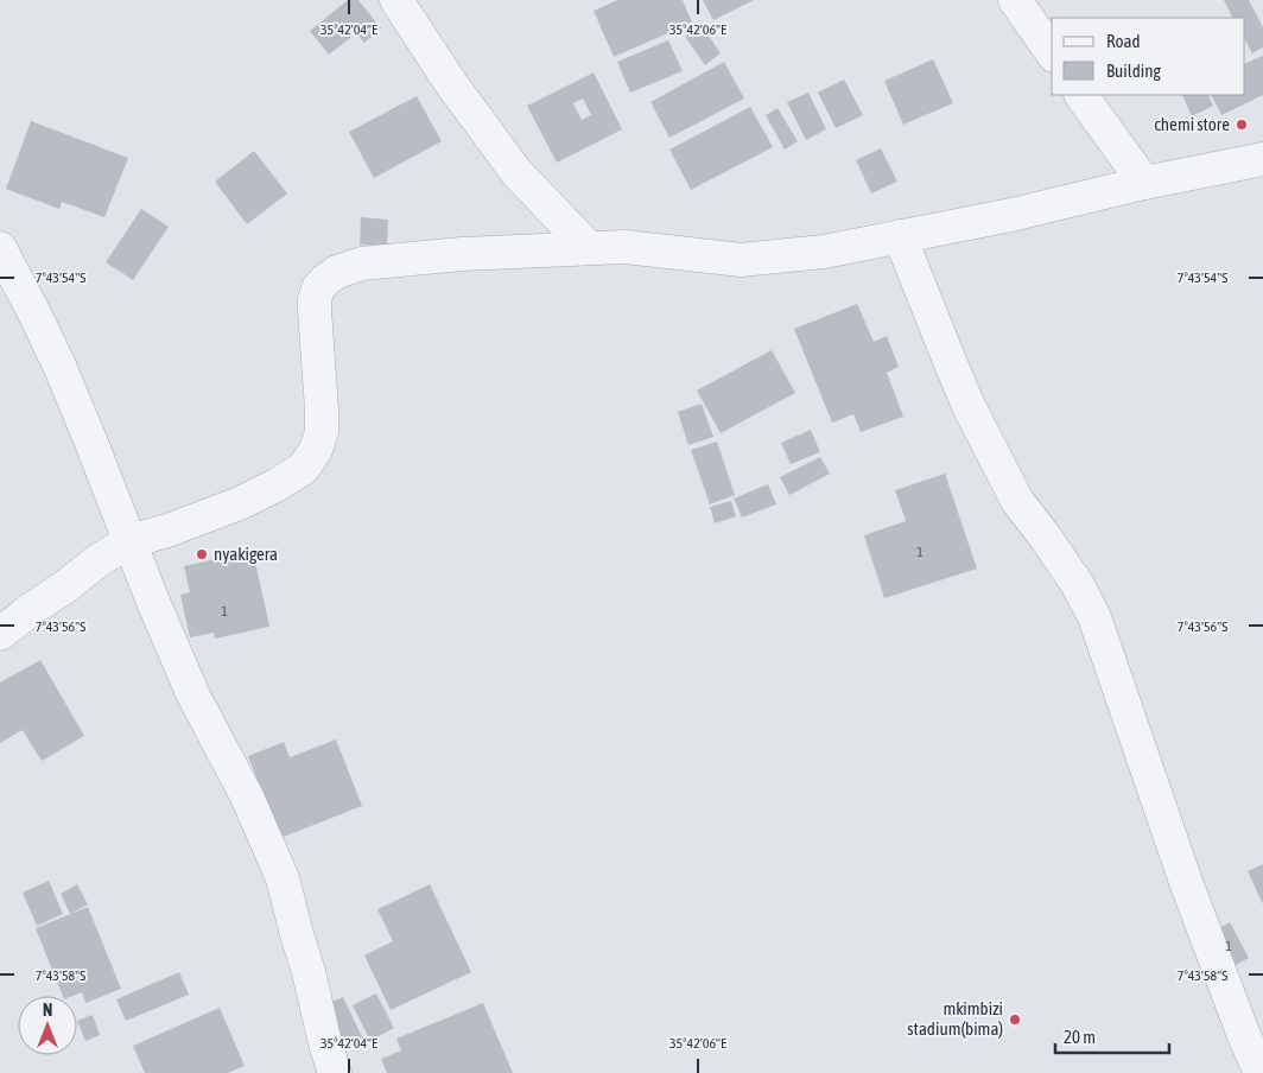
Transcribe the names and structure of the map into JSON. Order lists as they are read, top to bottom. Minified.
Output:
{"places":["chemi store","nyakigera","mkimbizi stadium(bima)"],"house_numbers":["1","1","1"],"legend":["Road","Building"],"scale_bar":"20 m","north":"top","coordinates":["35°42'04\"E","35°42'06\"E","7°43'54\"S","7°43'56\"S","7°43'58\"S"]}
